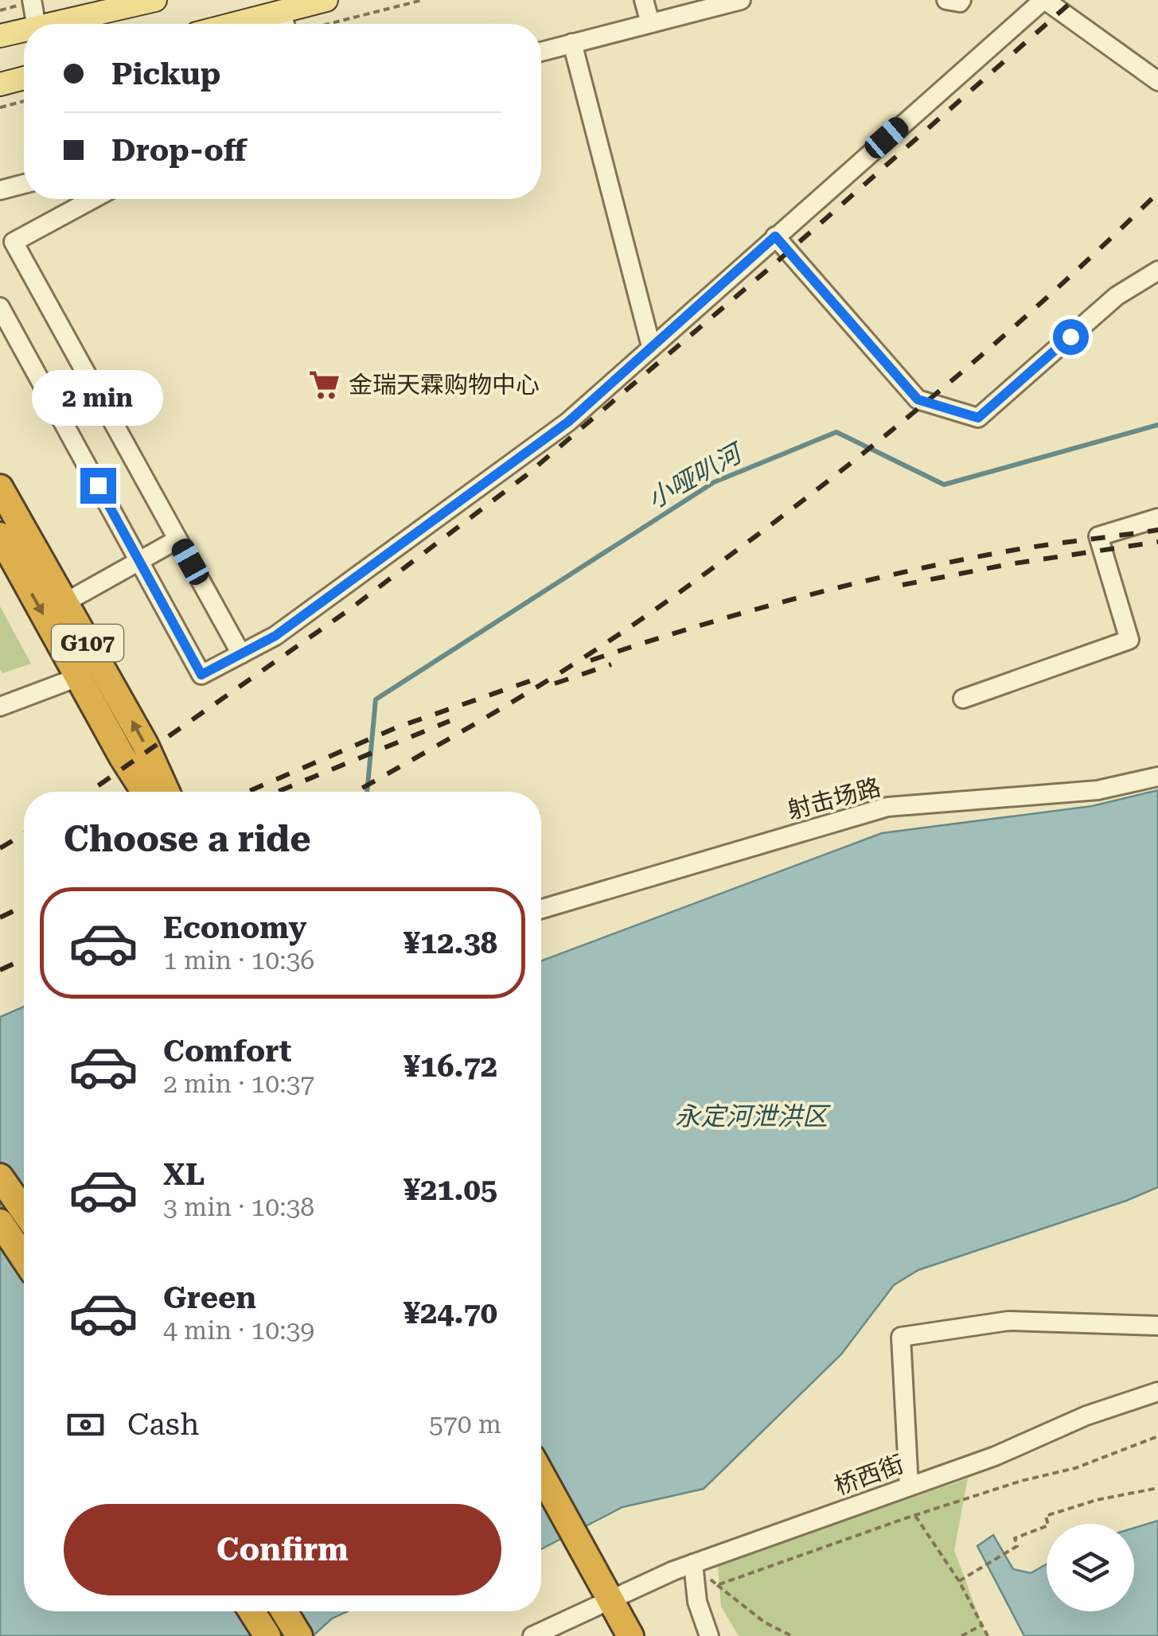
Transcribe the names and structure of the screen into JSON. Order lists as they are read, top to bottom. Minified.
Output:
{"streets":{"highway":["G107"],"street":["射击场路","桥西街"]},"water":["小哑叭河","永定河泄洪区"],"places":{"supermarket":["金瑞天霖购物中心"]},"page":{"banner":["Pickup","Drop-off"],"bubble":"2 min","heading":"Choose a ride","list":[{"name":"Economy","note":"1 min · 10:36","value":"¥12.38"},{"name":"Comfort","note":"2 min · 10:37","value":"¥16.72"},{"name":"XL","note":"3 min · 10:38","value":"¥21.05"},{"name":"Green","note":"4 min · 10:39","value":"¥24.70"}],"pay":["Cash","570 m"],"buttons":"Confirm"}}
